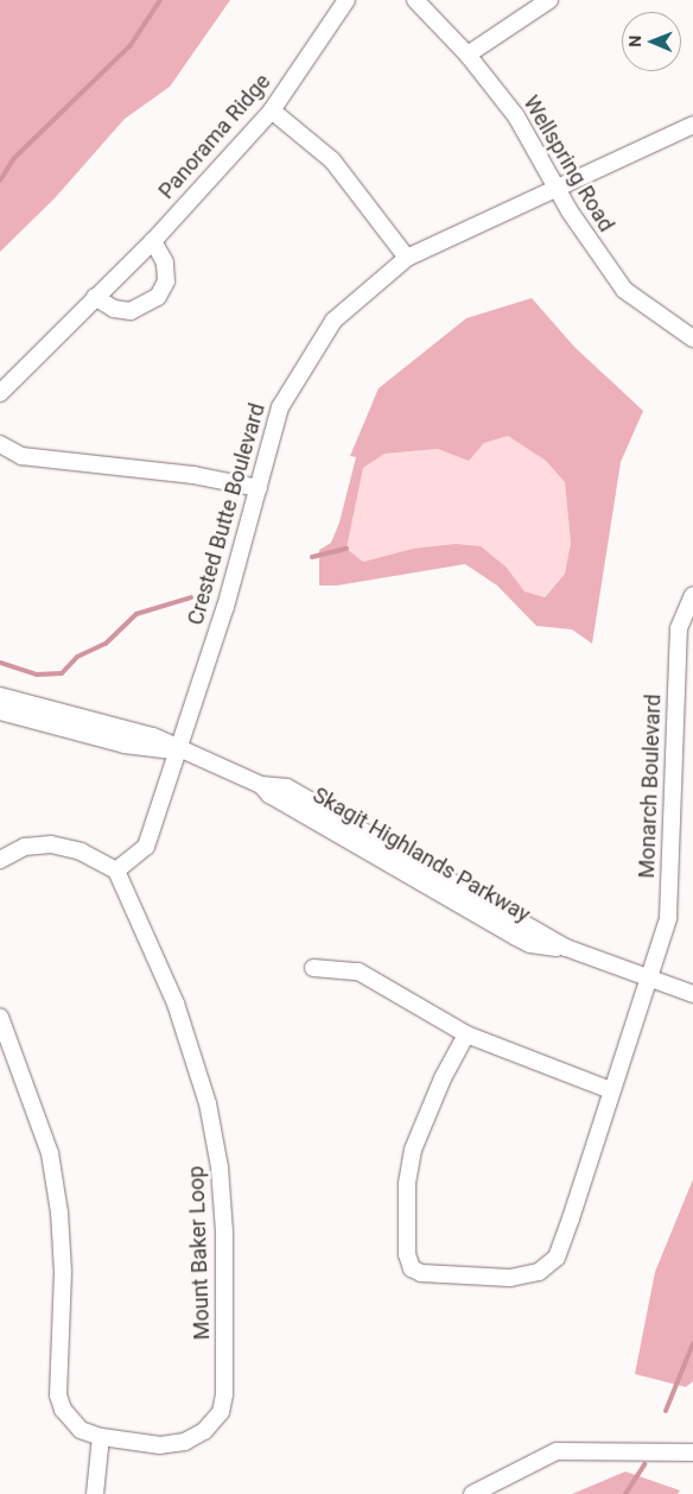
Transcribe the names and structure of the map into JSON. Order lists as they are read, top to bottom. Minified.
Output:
{"streets":{"street":["Panorama Ridge","Wellspring Road","Crested Butte Boulevard","Monarch Boulevard","Skagit Highlands Parkway","Mount Baker Loop"]},"crossings":[["Wellspring Road","Crested Butte Boulevard"],["Crested Butte Boulevard","Skagit Highlands Parkway"],["Monarch Boulevard","Skagit Highlands Parkway"]],"north":"left"}
